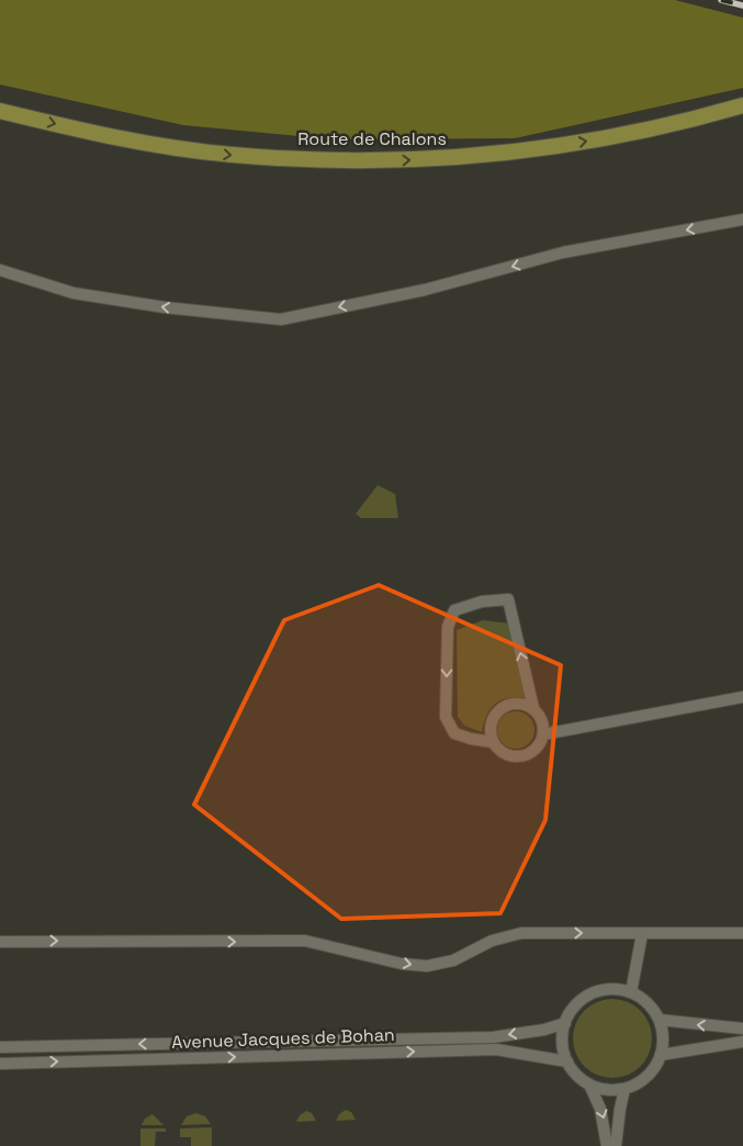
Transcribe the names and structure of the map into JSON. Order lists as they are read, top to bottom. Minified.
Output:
{"streets":{"main road":["Route de Chalons"],"street":["Avenue Jacques de Bohan"]},"one_way":["Route de Chalons"]}
